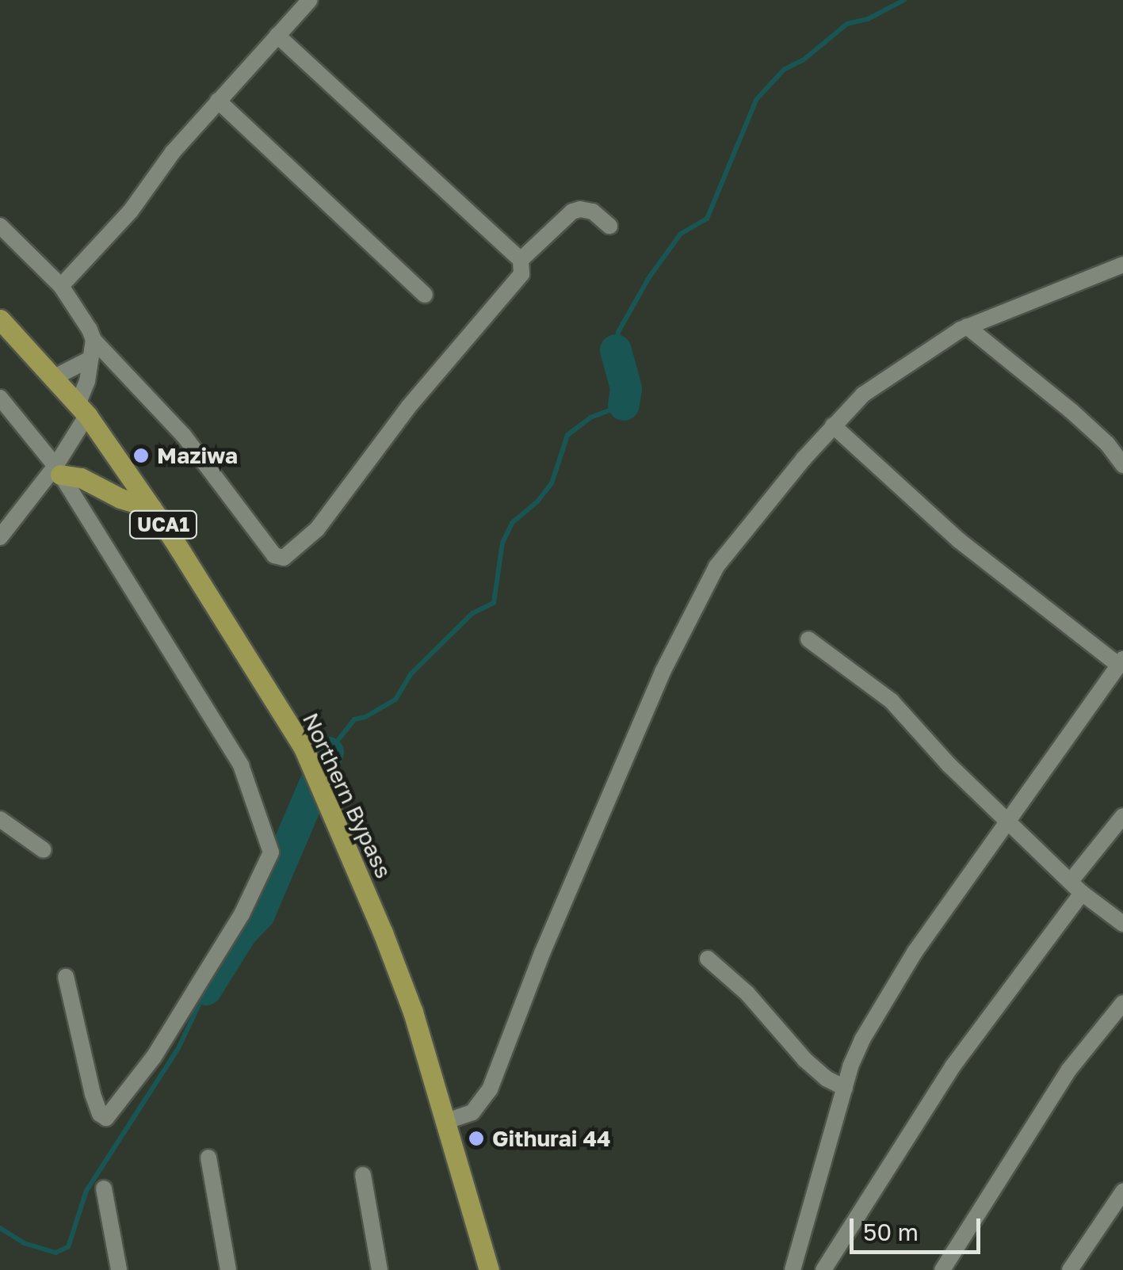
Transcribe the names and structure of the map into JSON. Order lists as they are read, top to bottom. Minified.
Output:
{"streets":{"main road":["UCA1","Northern Bypass"]},"places":["Maziwa","Githurai 44"],"scale_bar":"50 m"}
